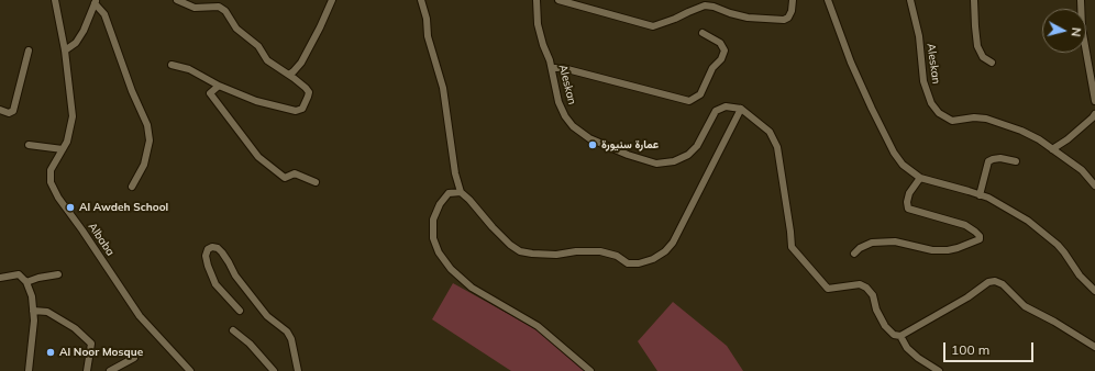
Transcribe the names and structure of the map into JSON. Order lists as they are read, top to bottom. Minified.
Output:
{"streets":{"street":["Aleskan","Albaba"]},"places":["عمارة سنيورة","Al Awdeh School","Al Noor Mosque"],"scale_bar":"100 m","north":"right"}
